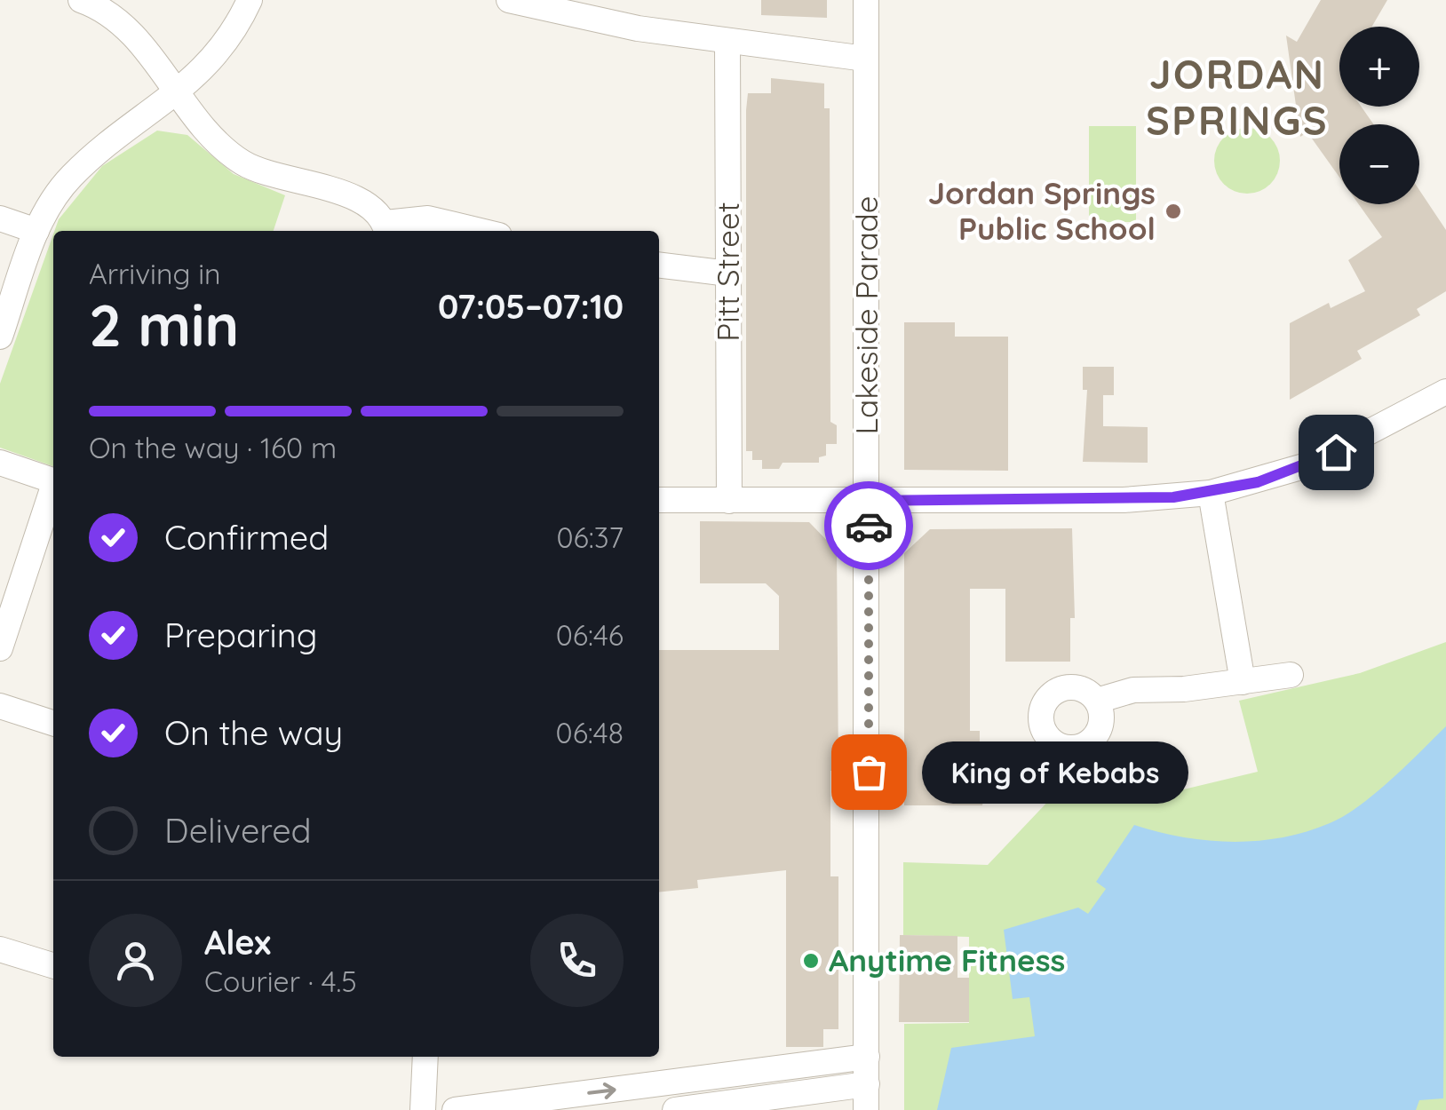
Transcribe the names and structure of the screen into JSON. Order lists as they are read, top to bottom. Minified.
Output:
{"streets":{"street":["Pitt Street","Lakeside Parade"]},"districts":["JORDAN SPRINGS"],"places":["Jordan Springs Public School","King of Kebabs","Anytime Fitness"],"page":{"map_buttons":["+","−"],"heading":["2 min","Arriving in","07:05–07:10"],"panel":["Alex","Courier · 4.5"],"bar":"On the way · 160 m","list":[["Confirmed","06:37"],["Preparing","06:46"],["On the way","06:48"],"Delivered"],"bubble":"King of Kebabs"}}
